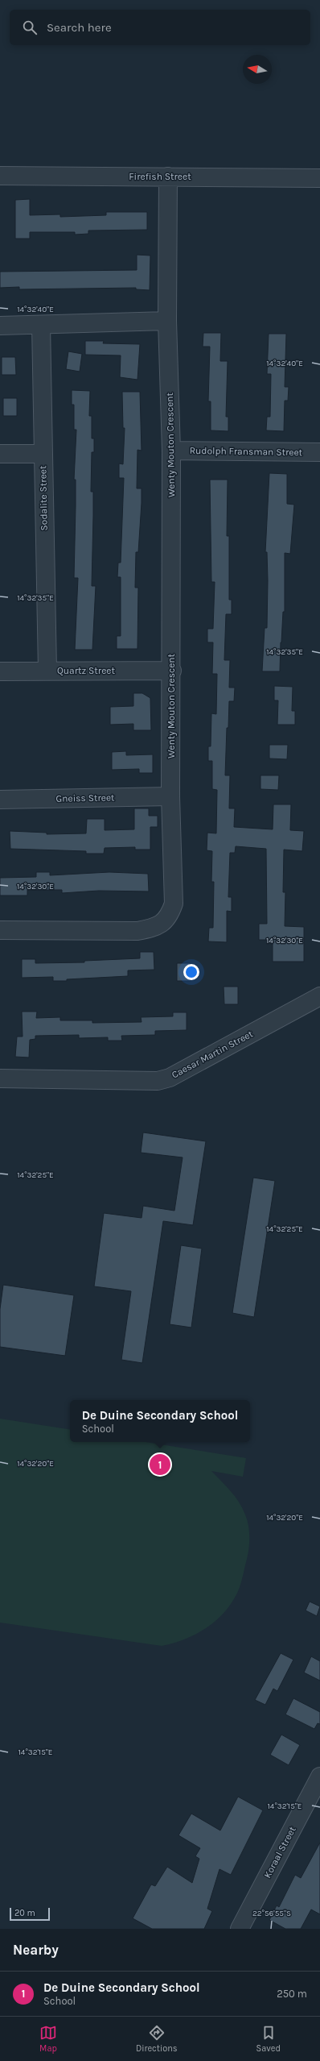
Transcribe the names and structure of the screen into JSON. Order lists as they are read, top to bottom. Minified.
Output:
{"streets":{"street":["Firefish Street","Wenty Mouton Crescent","Rudolph Fransman Street","Sodalite Street","Quartz Street","Gneiss Street","Caesar Martin Street","Koraal Street"]},"crossings":[["Firefish Street","Wenty Mouton Crescent"],["Wenty Mouton Crescent","Rudolph Fransman Street"],["Wenty Mouton Crescent","Quartz Street"],["Wenty Mouton Crescent","Gneiss Street"],["Sodalite Street","Quartz Street"]],"scale_bar":"20 m","north":"left","page":{"search":"Search here","popup":["De Duine Secondary School","School"],"pins":"1","scale":"20 m","heading":"Nearby","list":[{"mark":"1","name":"De Duine Secondary School","note":"School","value":"250 m"}],"nav":["Map","Directions","Saved"]},"coordinates":["14°32'40\"E","14°32'35\"E","14°32'30\"E","14°32'25\"E","14°32'20\"E","14°32'15\"E","22°56'55\"S"]}
